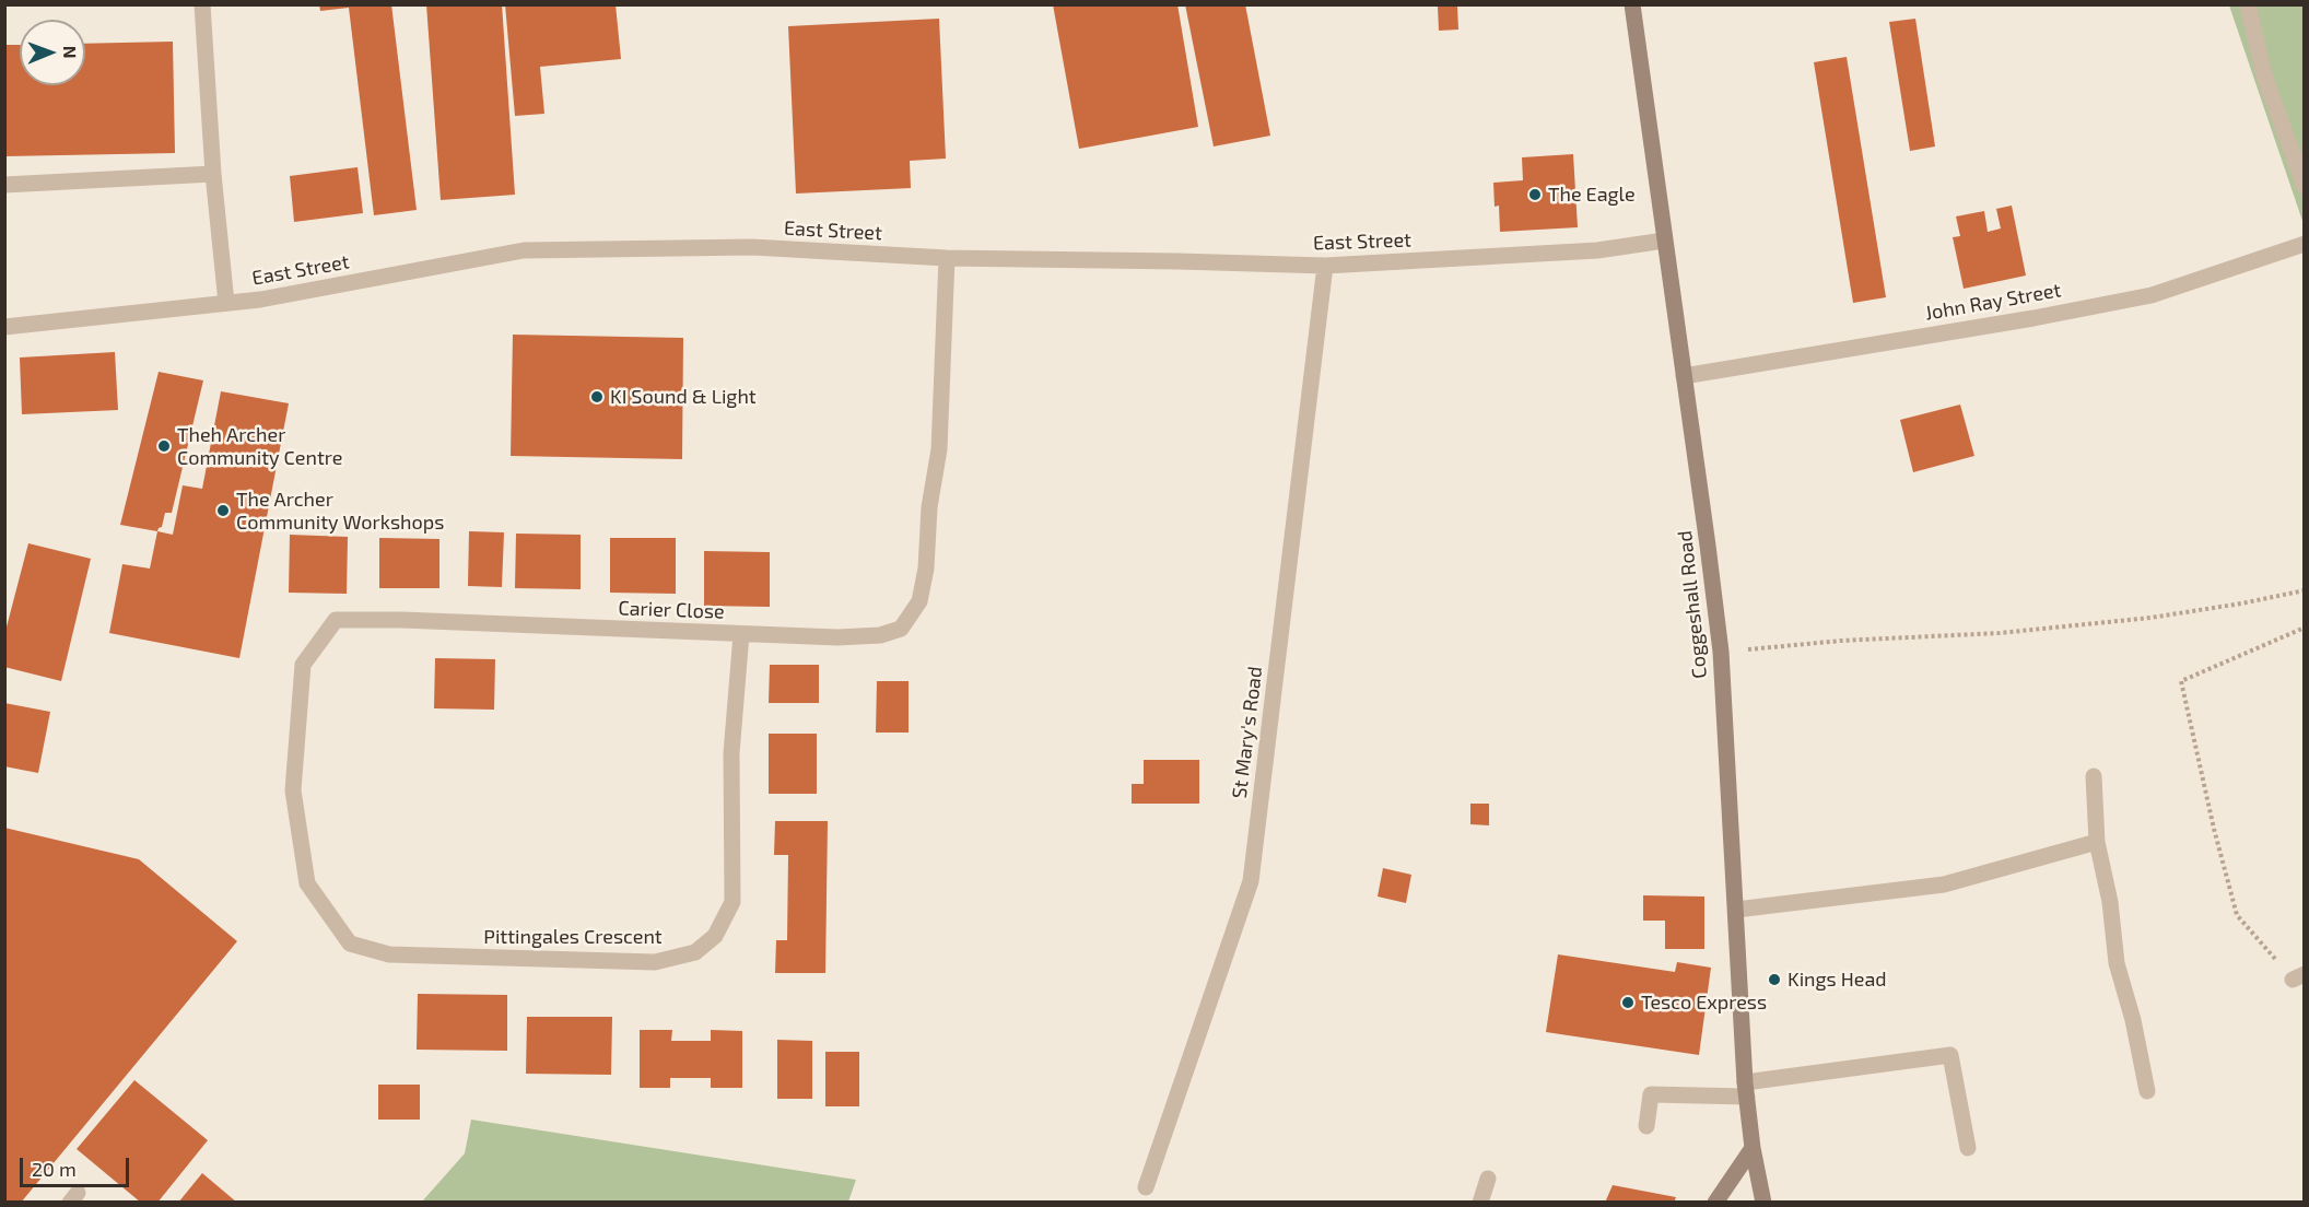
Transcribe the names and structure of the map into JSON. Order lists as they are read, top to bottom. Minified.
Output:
{"streets":{"main road":["Coggeshall Road"],"street":["East Street","John Ray Street","Carier Close","St Mary's Road","Pittingales Crescent"]},"crossings":[["East Street","Coggeshall Road"],["East Street","Carier Close"],["East Street","St Mary's Road"],["John Ray Street","Coggeshall Road"],["Carier Close","Pittingales Crescent"]],"places":["The Eagle","KI Sound & Light","Theh Archer Community Centre","The Archer Community Workshops","Kings Head","Tesco Express"],"scale_bar":"20 m","north":"right"}
